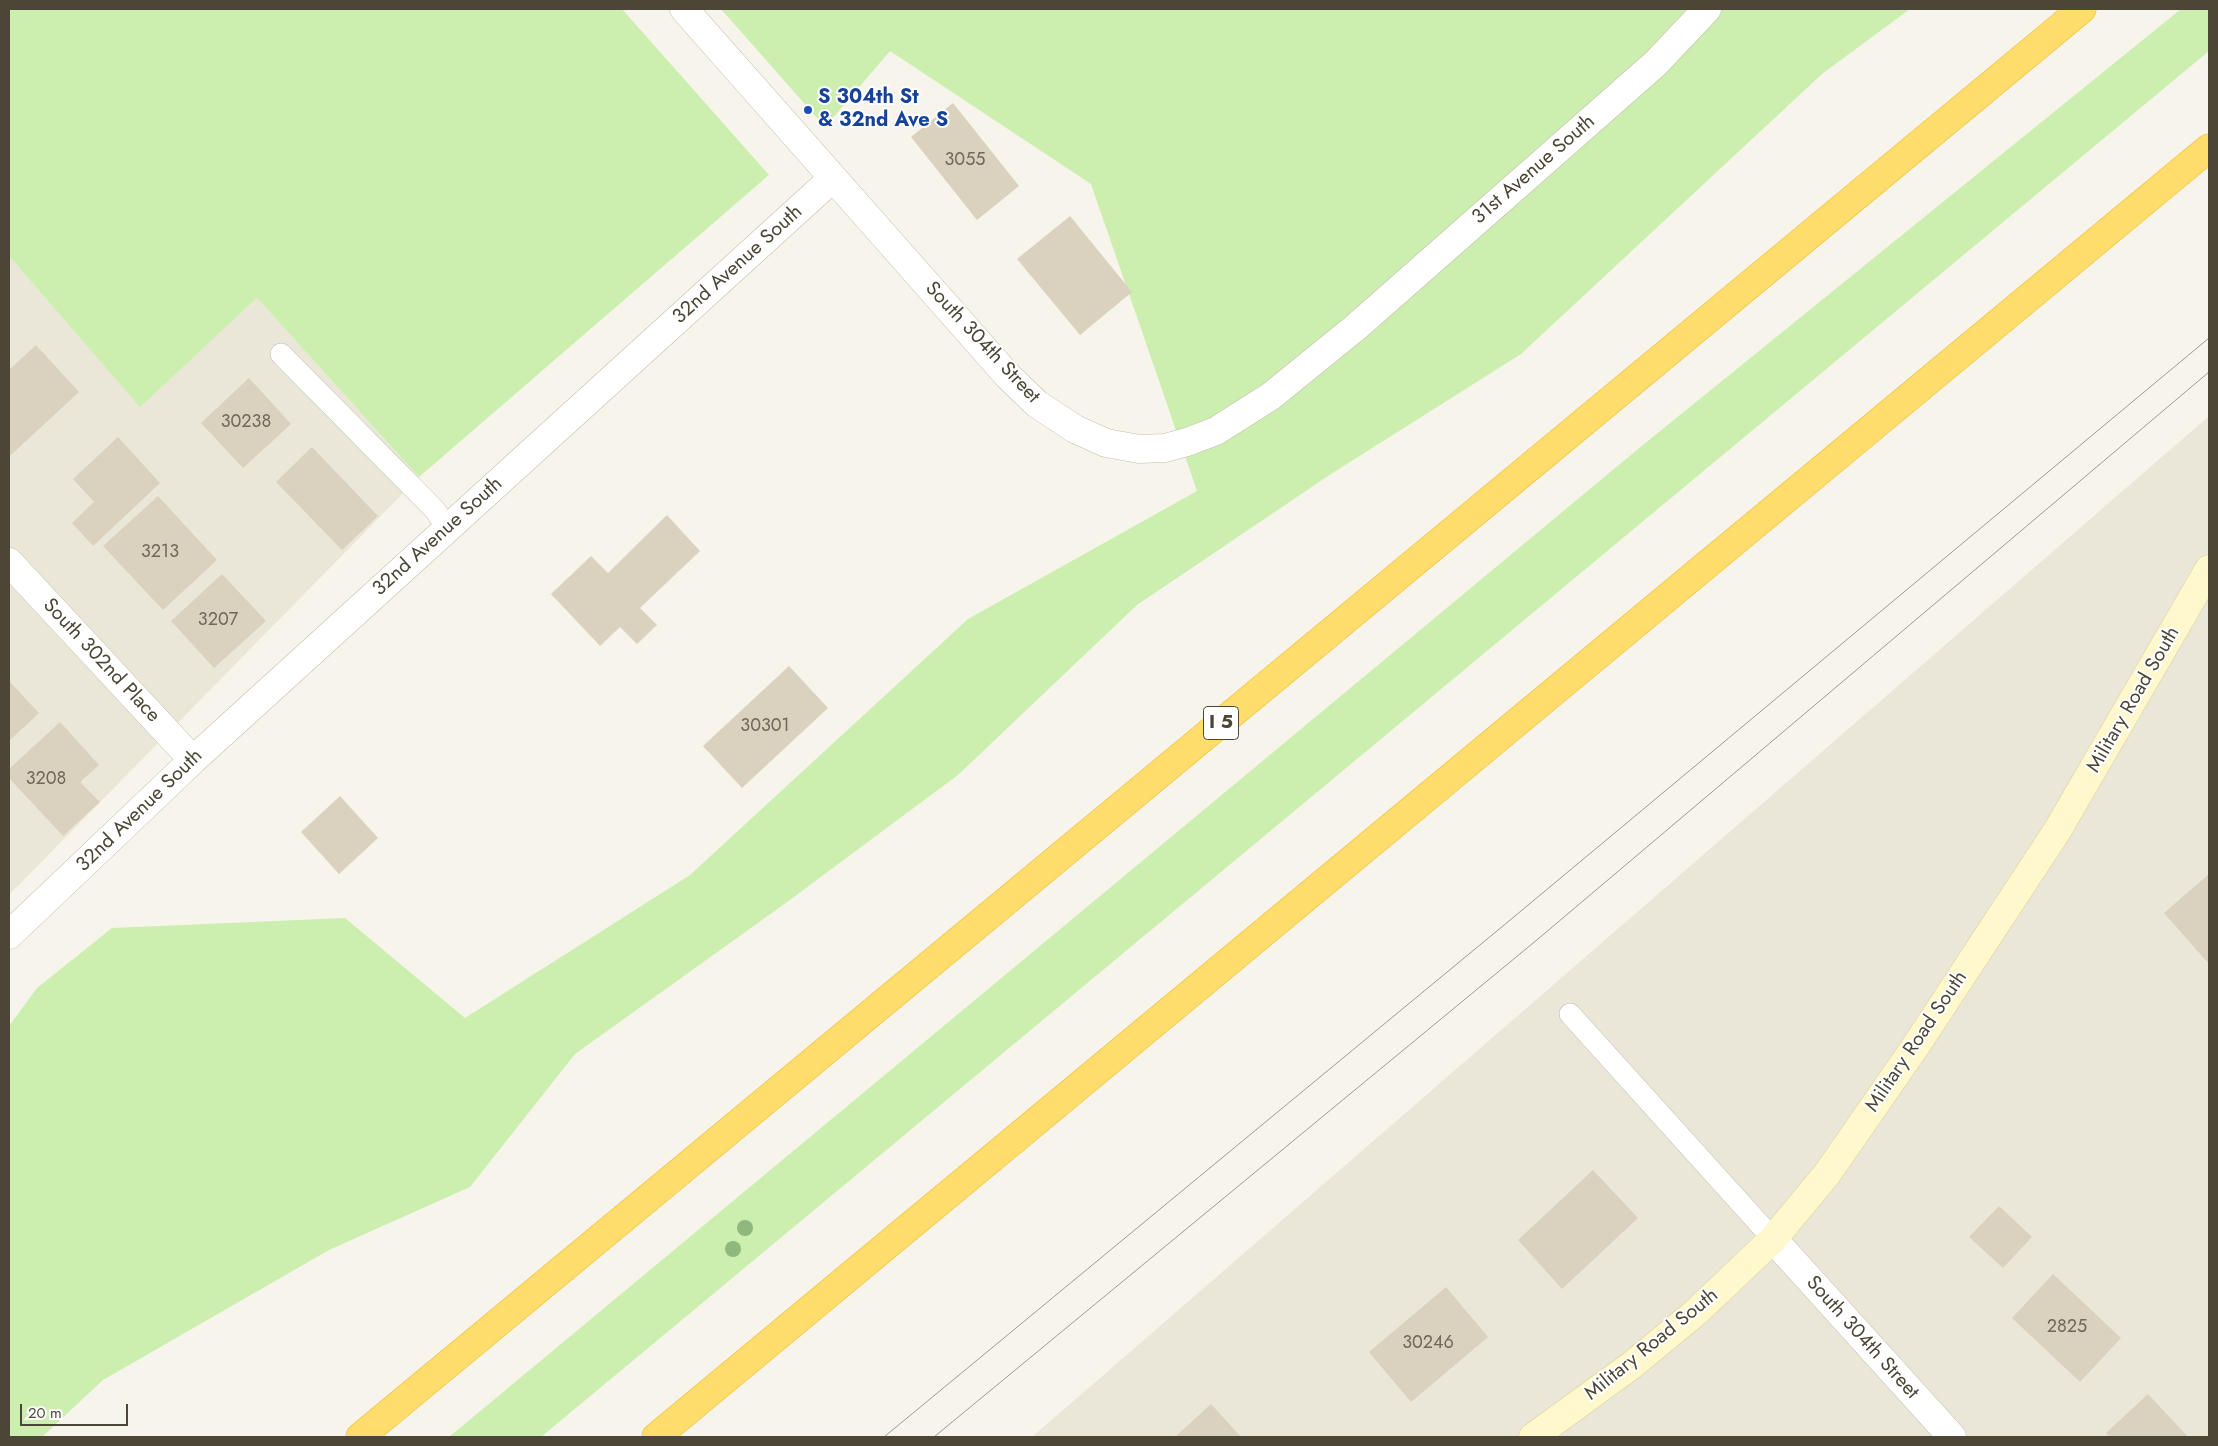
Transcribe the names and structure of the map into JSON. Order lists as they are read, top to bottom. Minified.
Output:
{"streets":{"highway":["I 5"],"main road":["Military Road South"],"street":["31st Avenue South","32nd Avenue South","South 304th Street","South 302nd Place"]},"crossings":[["31st Avenue South","South 304th Street"],["32nd Avenue South","South 304th Street"],["32nd Avenue South","South 302nd Place"],["South 304th Street","Military Road South"]],"places":["S 304th St & 32nd Ave S"],"house_numbers":["3055","30238","3213","3207","30301","3208","2825","30246"],"scale_bar":"20 m"}
